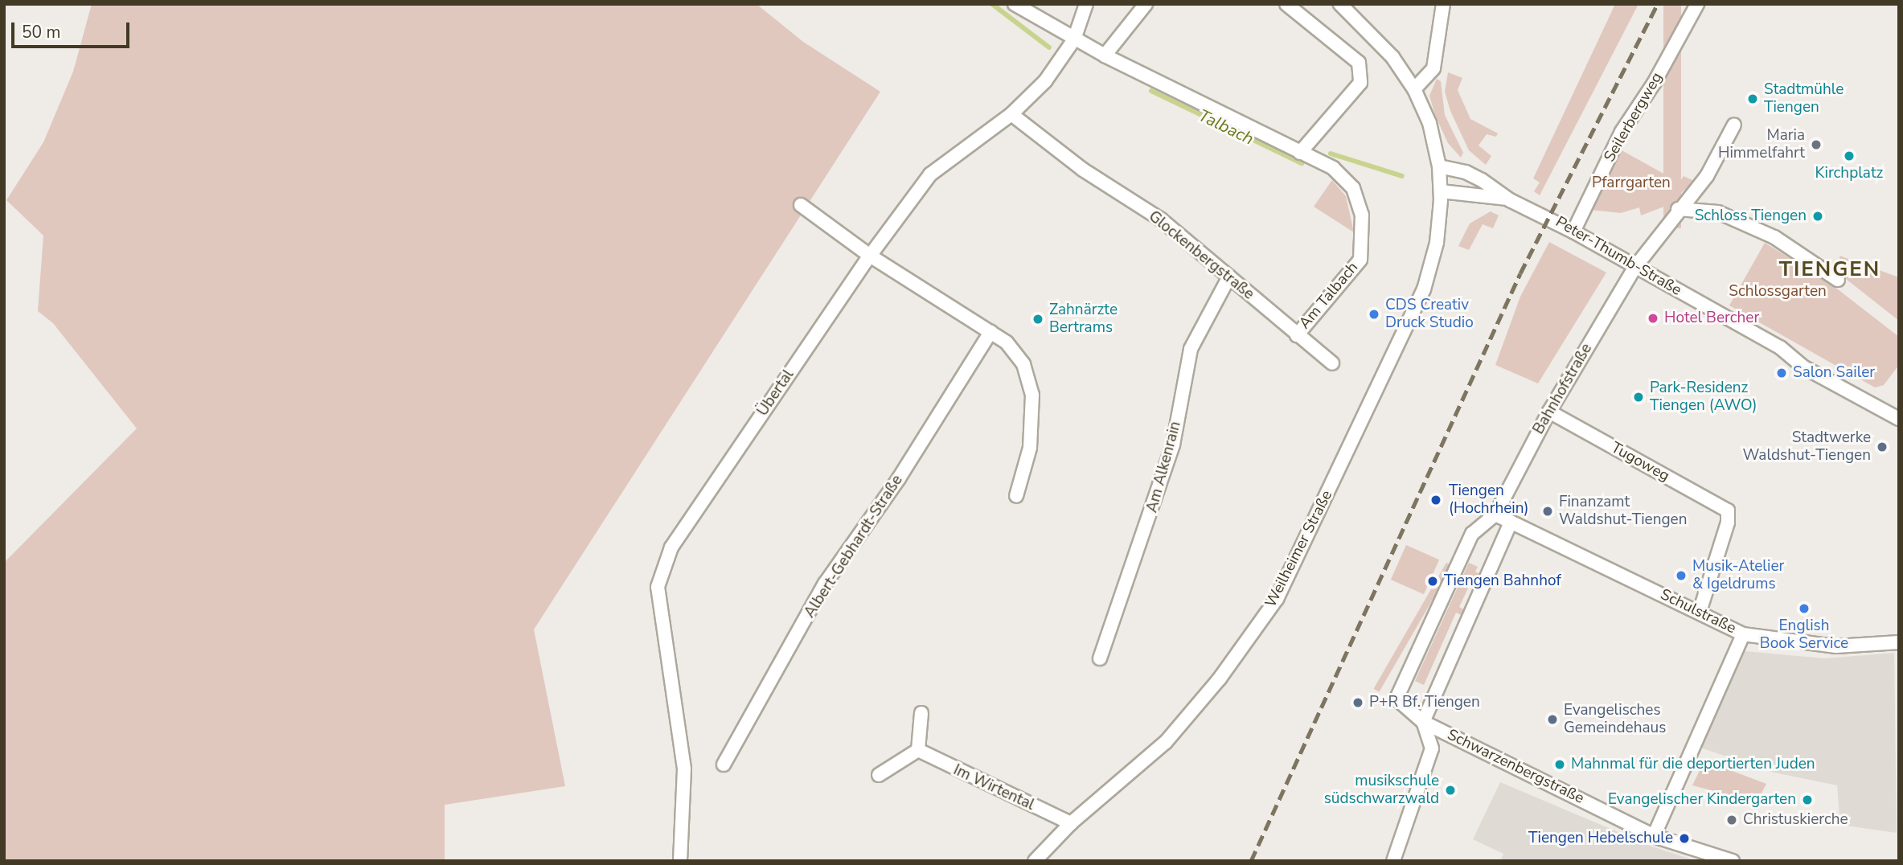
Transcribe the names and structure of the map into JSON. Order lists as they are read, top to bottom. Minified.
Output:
{"streets":{"street":["Seilerbergweg","Glockenbergstraße","Peter-Thumb-Straße","Am Talbach","Bahnhofstraße","Übertal","Tugoweg","Am Alkenrain","Albert-Gebhardt-Straße","Weilheimer Straße","Schulstraße","Schwarzenbergstraße","Im Wirtental"]},"crossings":[["Seilerbergweg","Peter-Thumb-Straße"],["Glockenbergstraße","Am Talbach"],["Glockenbergstraße","Übertal"],["Glockenbergstraße","Am Alkenrain"],["Peter-Thumb-Straße","Bahnhofstraße"],["Peter-Thumb-Straße","Weilheimer Straße"],["Am Talbach","Übertal"],["Bahnhofstraße","Tugoweg"],["Bahnhofstraße","Schwarzenbergstraße"],["Tugoweg","Schulstraße"],["Weilheimer Straße","Im Wirtental"]],"districts":["TIENGEN"],"water":["Talbach"],"parks":["Pfarrgarten","Schlossgarten"],"places":["Stadtmühle Tiengen","Maria Himmelfahrt","Kirchplatz","Schloss Tiengen","CDS Creativ Druck Studio","Hotel Bercher","Zahnärzte Bertrams","Salon Sailer","Park-Residenz Tiengen (AWO)","Stadtwerke Waldshut-Tiengen","Tiengen (Hochrhein)","Finanzamt Waldshut-Tiengen","Musik-Atelier & Igeldrums","Tiengen Bahnhof","English Book Service","P+R Bf. Tiengen","Evangelisches Gemeindehaus","Mahnmal für die deportierten Juden","musikschule südschwarzwald","Evangelischer Kindergarten","Christuskierche","Tiengen Hebelschule"],"scale_bar":"50 m"}
